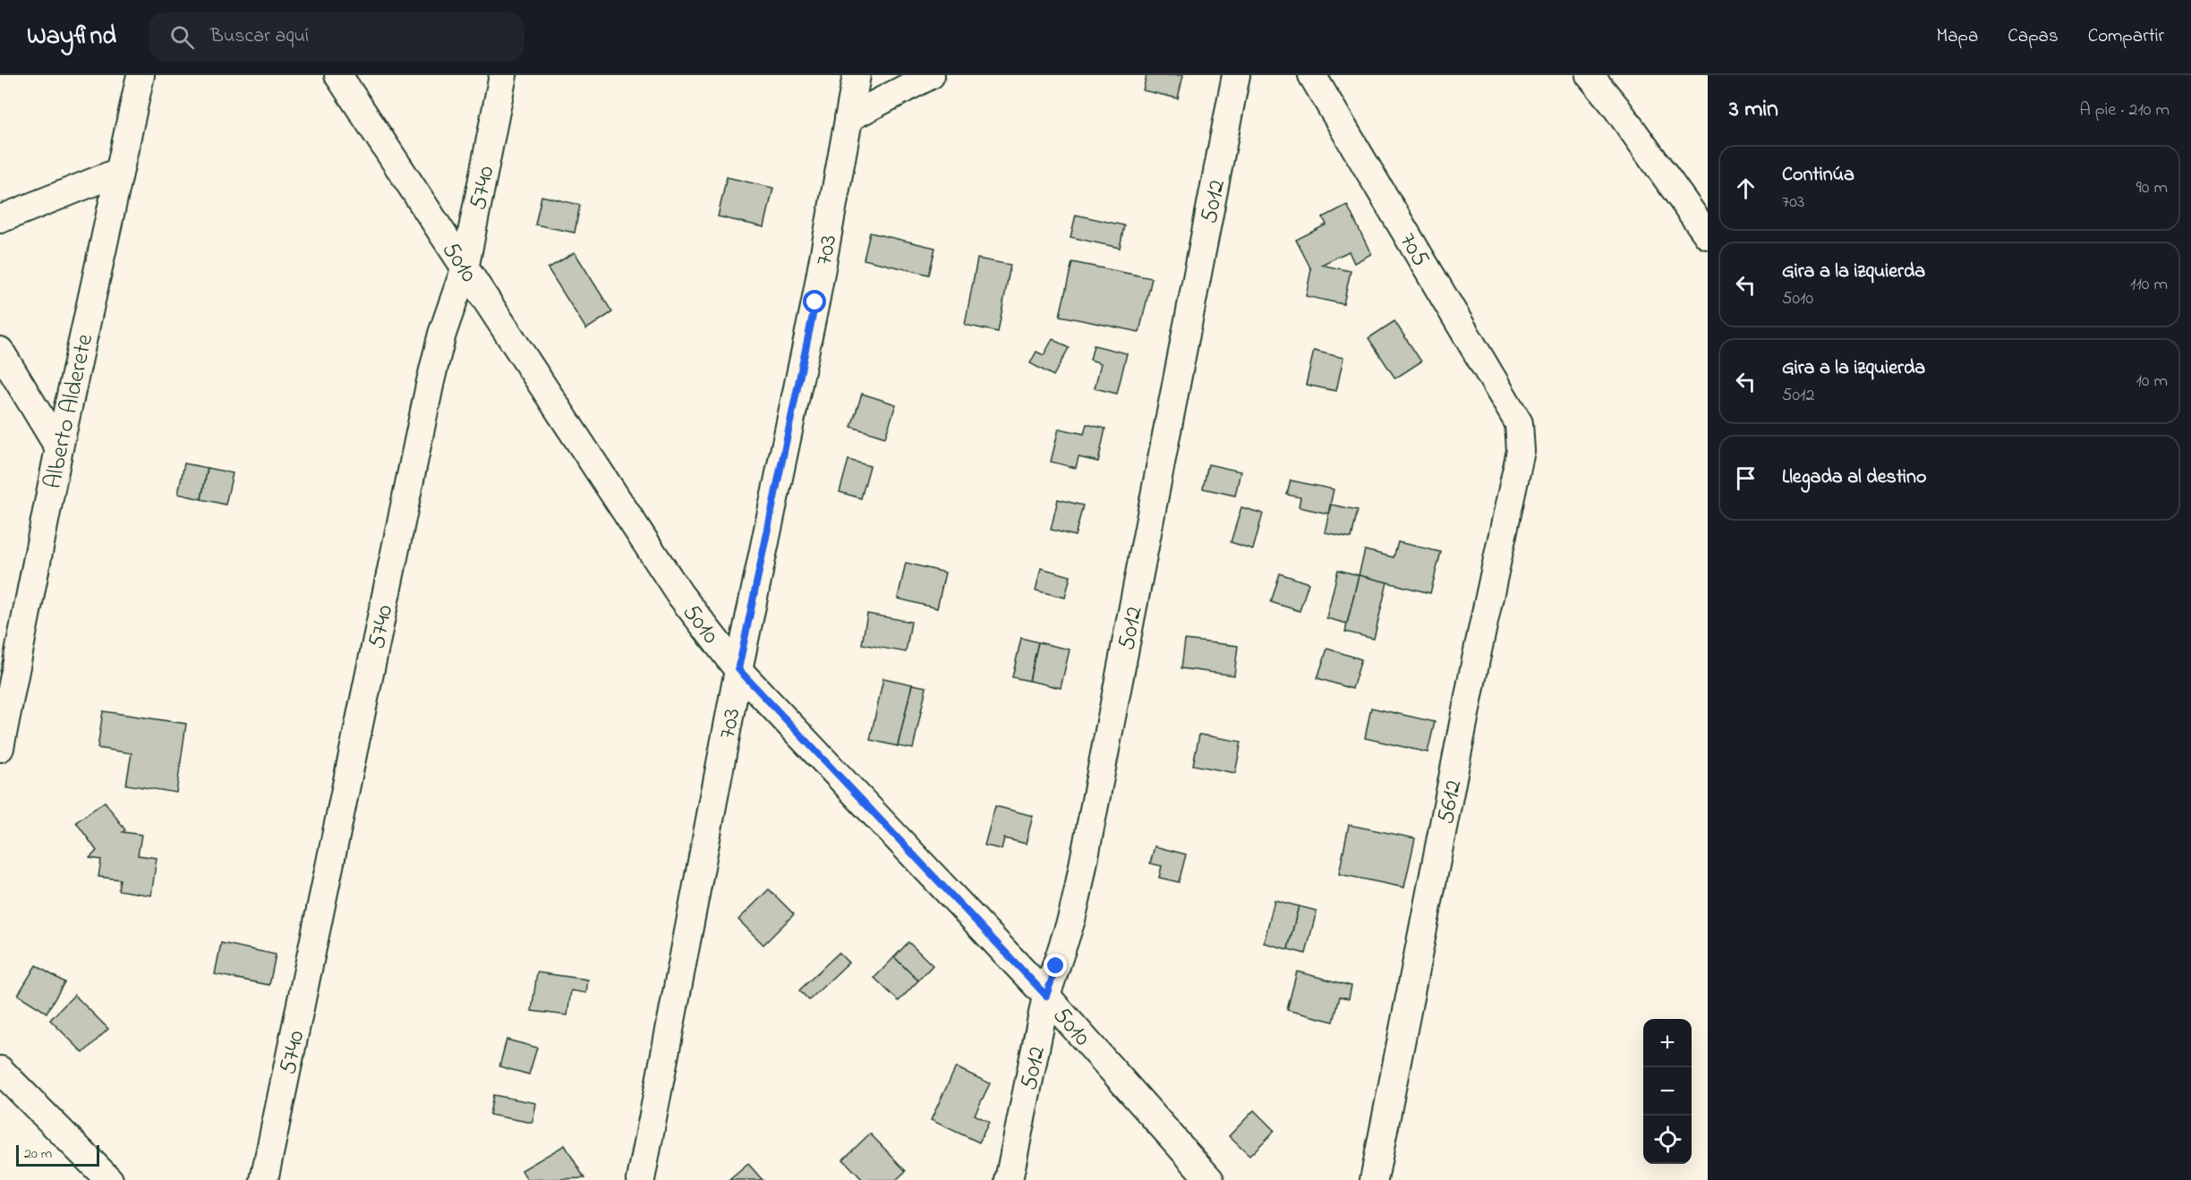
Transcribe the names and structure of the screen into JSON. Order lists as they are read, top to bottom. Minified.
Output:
{"streets":{"street":["5740","5012","703","705","5010","Alberto Alderete","5612"]},"crossings":[["5740","5010"],["5012","5010"],["703","5010"],["705","5612"]],"scale_bar":"20 m","page":{"header":"Wayfind","search":"Buscar aquí","nav":["Mapa","Capas","Compartir"],"heading":["3 min","A pie · 210 m"],"list":[["Continúa","703","90 m"],["Gira a la izquierda","5010","110 m"],["Gira a la izquierda","5012","10 m"],"Llegada al destino"],"map_buttons":["+","−"],"scale":"20 m"}}
